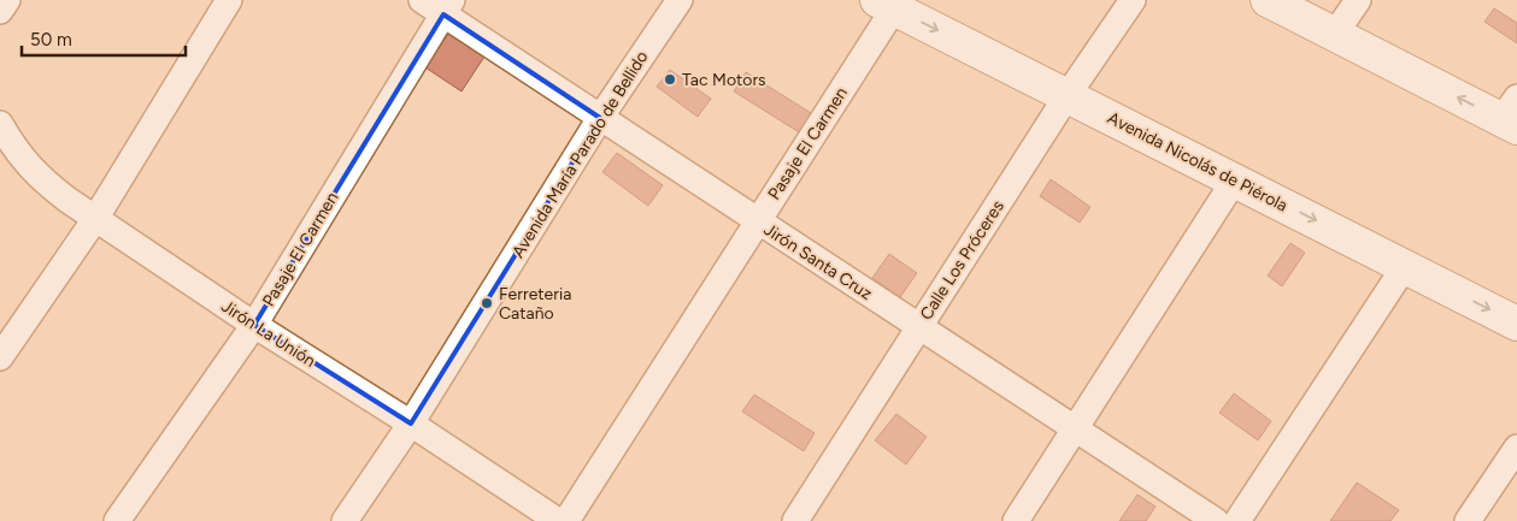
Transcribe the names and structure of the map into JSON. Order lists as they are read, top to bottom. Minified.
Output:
{"streets":{"main road":["Avenida Nicolás de Piérola"],"street":["Pasaje El Carmen","Avenida María Parado de Bellido","Calle Los Próceres","Jirón Santa Cruz","Jirón La Unión"]},"crossings":[["Pasaje El Carmen","Avenida Nicolás de Piérola"],["Pasaje El Carmen","Jirón Santa Cruz"],["Pasaje El Carmen","Jirón La Unión"],["Avenida María Parado de Bellido","Jirón Santa Cruz"],["Avenida María Parado de Bellido","Jirón La Unión"],["Avenida Nicolás de Piérola","Calle Los Próceres"],["Calle Los Próceres","Jirón Santa Cruz"]],"places":["Tac Motors","Ferreteria Cataño"],"scale_bar":"50 m"}
